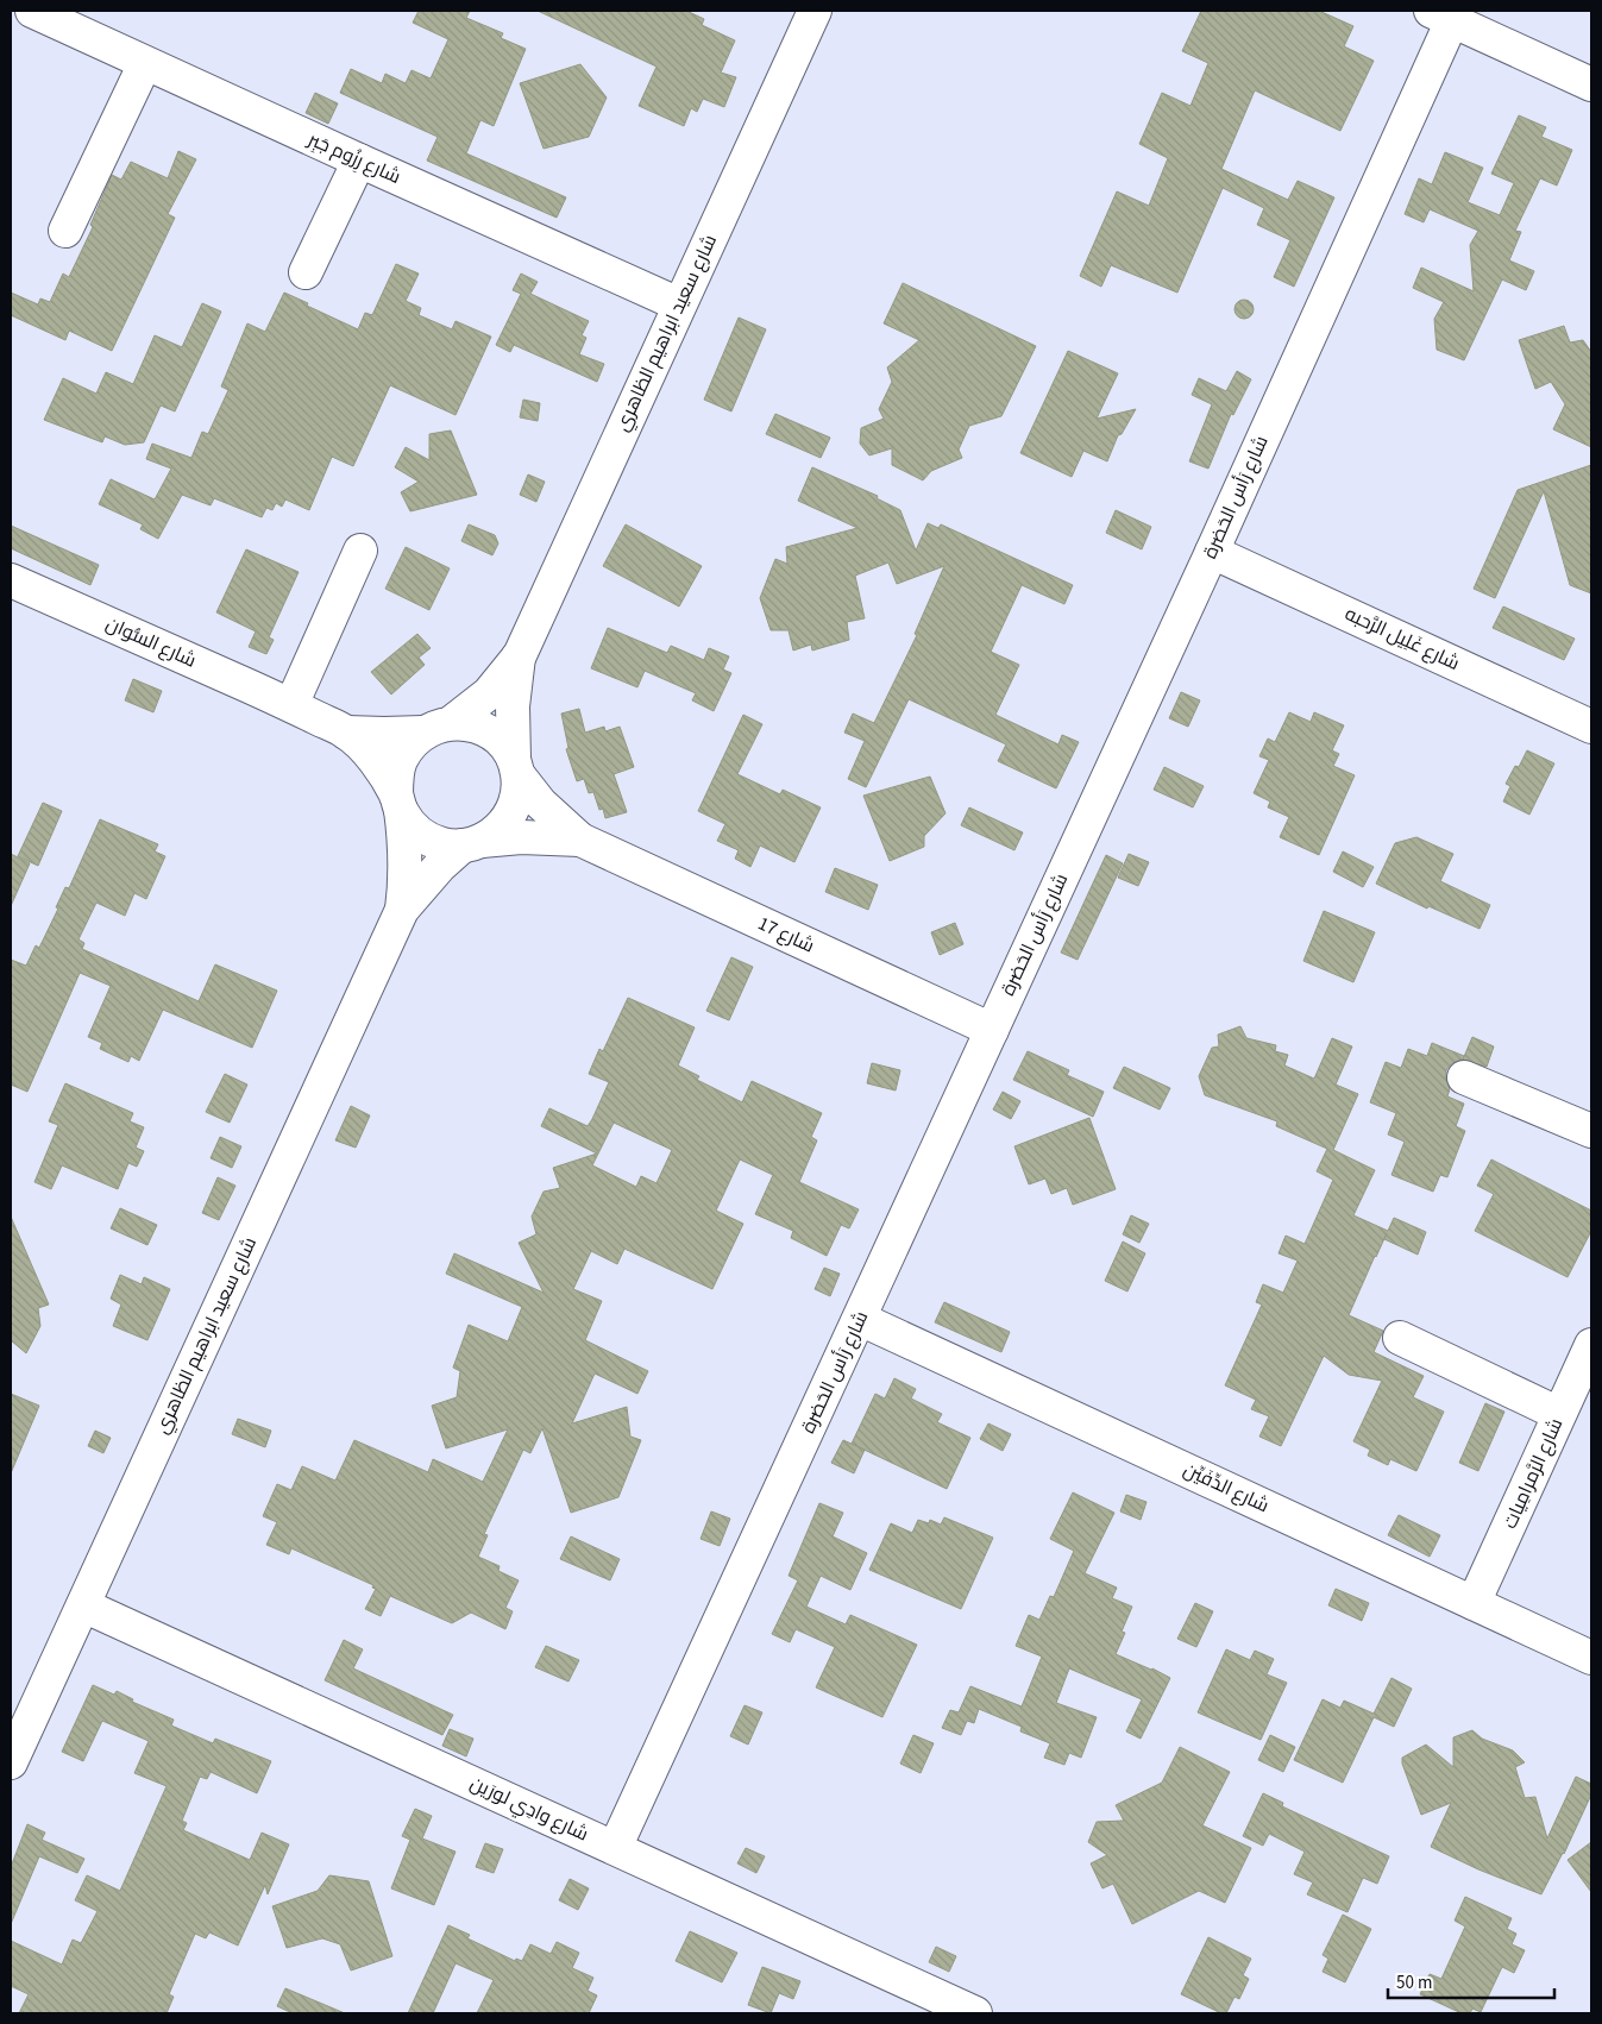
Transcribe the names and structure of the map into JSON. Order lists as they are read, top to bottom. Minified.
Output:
{"streets":{"street":["شارع رِزُوم جَبِر","شارع سعيد ابراهيم الظاهري","شارع رَأس الحَضرة","شارع غَلِيل الرَّحبه","شارع السُّوان","شارع 17","شارع الرَّمرامِيات","شارع الدِّفَيِّن","شارع وادِي لورَين"]},"crossings":[["شارع رِزُوم جَبِر","شارع سعيد ابراهيم الظاهري"],["شارع سعيد ابراهيم الظاهري","شارع السُّوان"],["شارع سعيد ابراهيم الظاهري","شارع 17"],["شارع سعيد ابراهيم الظاهري","شارع وادِي لورَين"],["شارع رَأس الحَضرة","شارع غَلِيل الرَّحبه"],["شارع رَأس الحَضرة","شارع 17"],["شارع رَأس الحَضرة","شارع الدِّفَيِّن"],["شارع رَأس الحَضرة","شارع وادِي لورَين"],["شارع السُّوان","شارع 17"],["شارع الرَّمرامِيات","شارع الدِّفَيِّن"]],"scale_bar":"50 m"}
